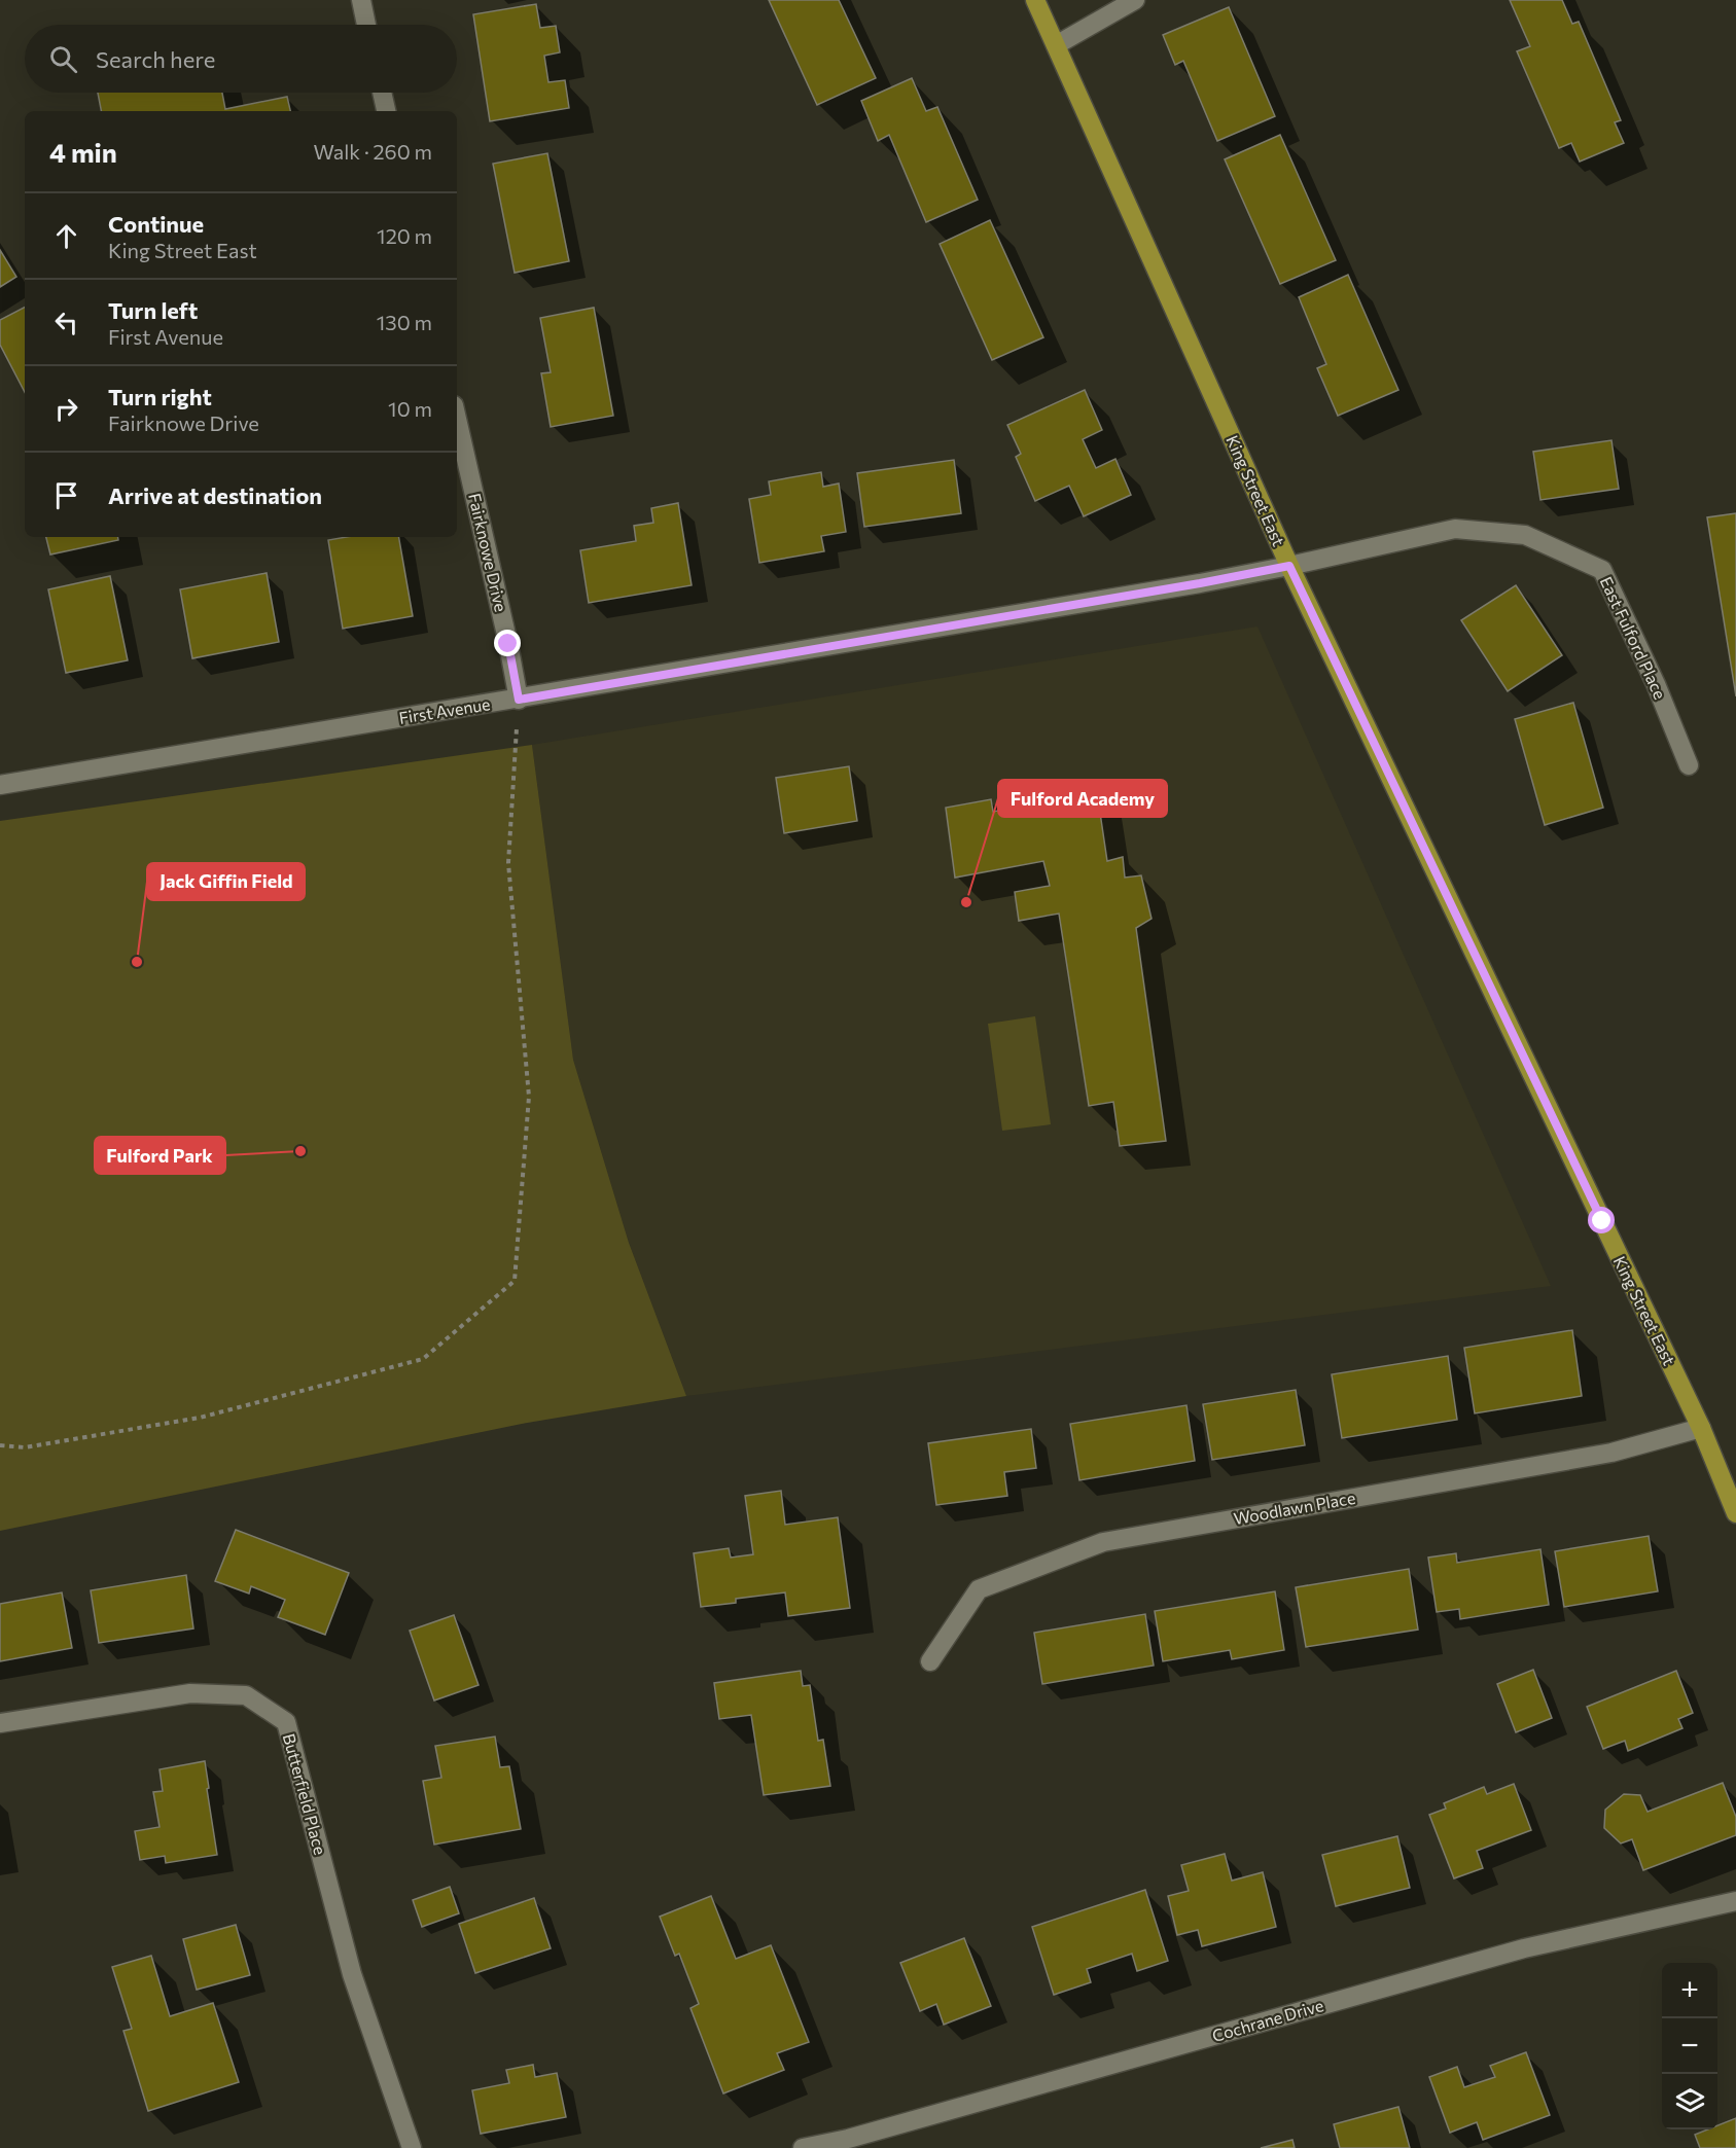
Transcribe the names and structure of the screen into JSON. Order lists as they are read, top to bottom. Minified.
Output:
{"streets":{"main road":["King Street East"],"street":["Fairknowe Drive","East Fulford Place","First Avenue","Woodlawn Place","Butterfield Place","Cochrane Drive"]},"crossings":[["King Street East","East Fulford Place"],["King Street East","First Avenue"],["King Street East","Woodlawn Place"],["Fairknowe Drive","First Avenue"],["East Fulford Place","First Avenue"]],"places":["Fulford Academy","Jack Giffin Field","Fulford Park"],"page":{"search":"Search here","heading":["4 min","Walk · 260 m"],"list":[["Continue","King Street East","120 m"],["Turn left","First Avenue","130 m"],["Turn right","Fairknowe Drive","10 m"],"Arrive at destination"],"map_buttons":["+","−"]}}
